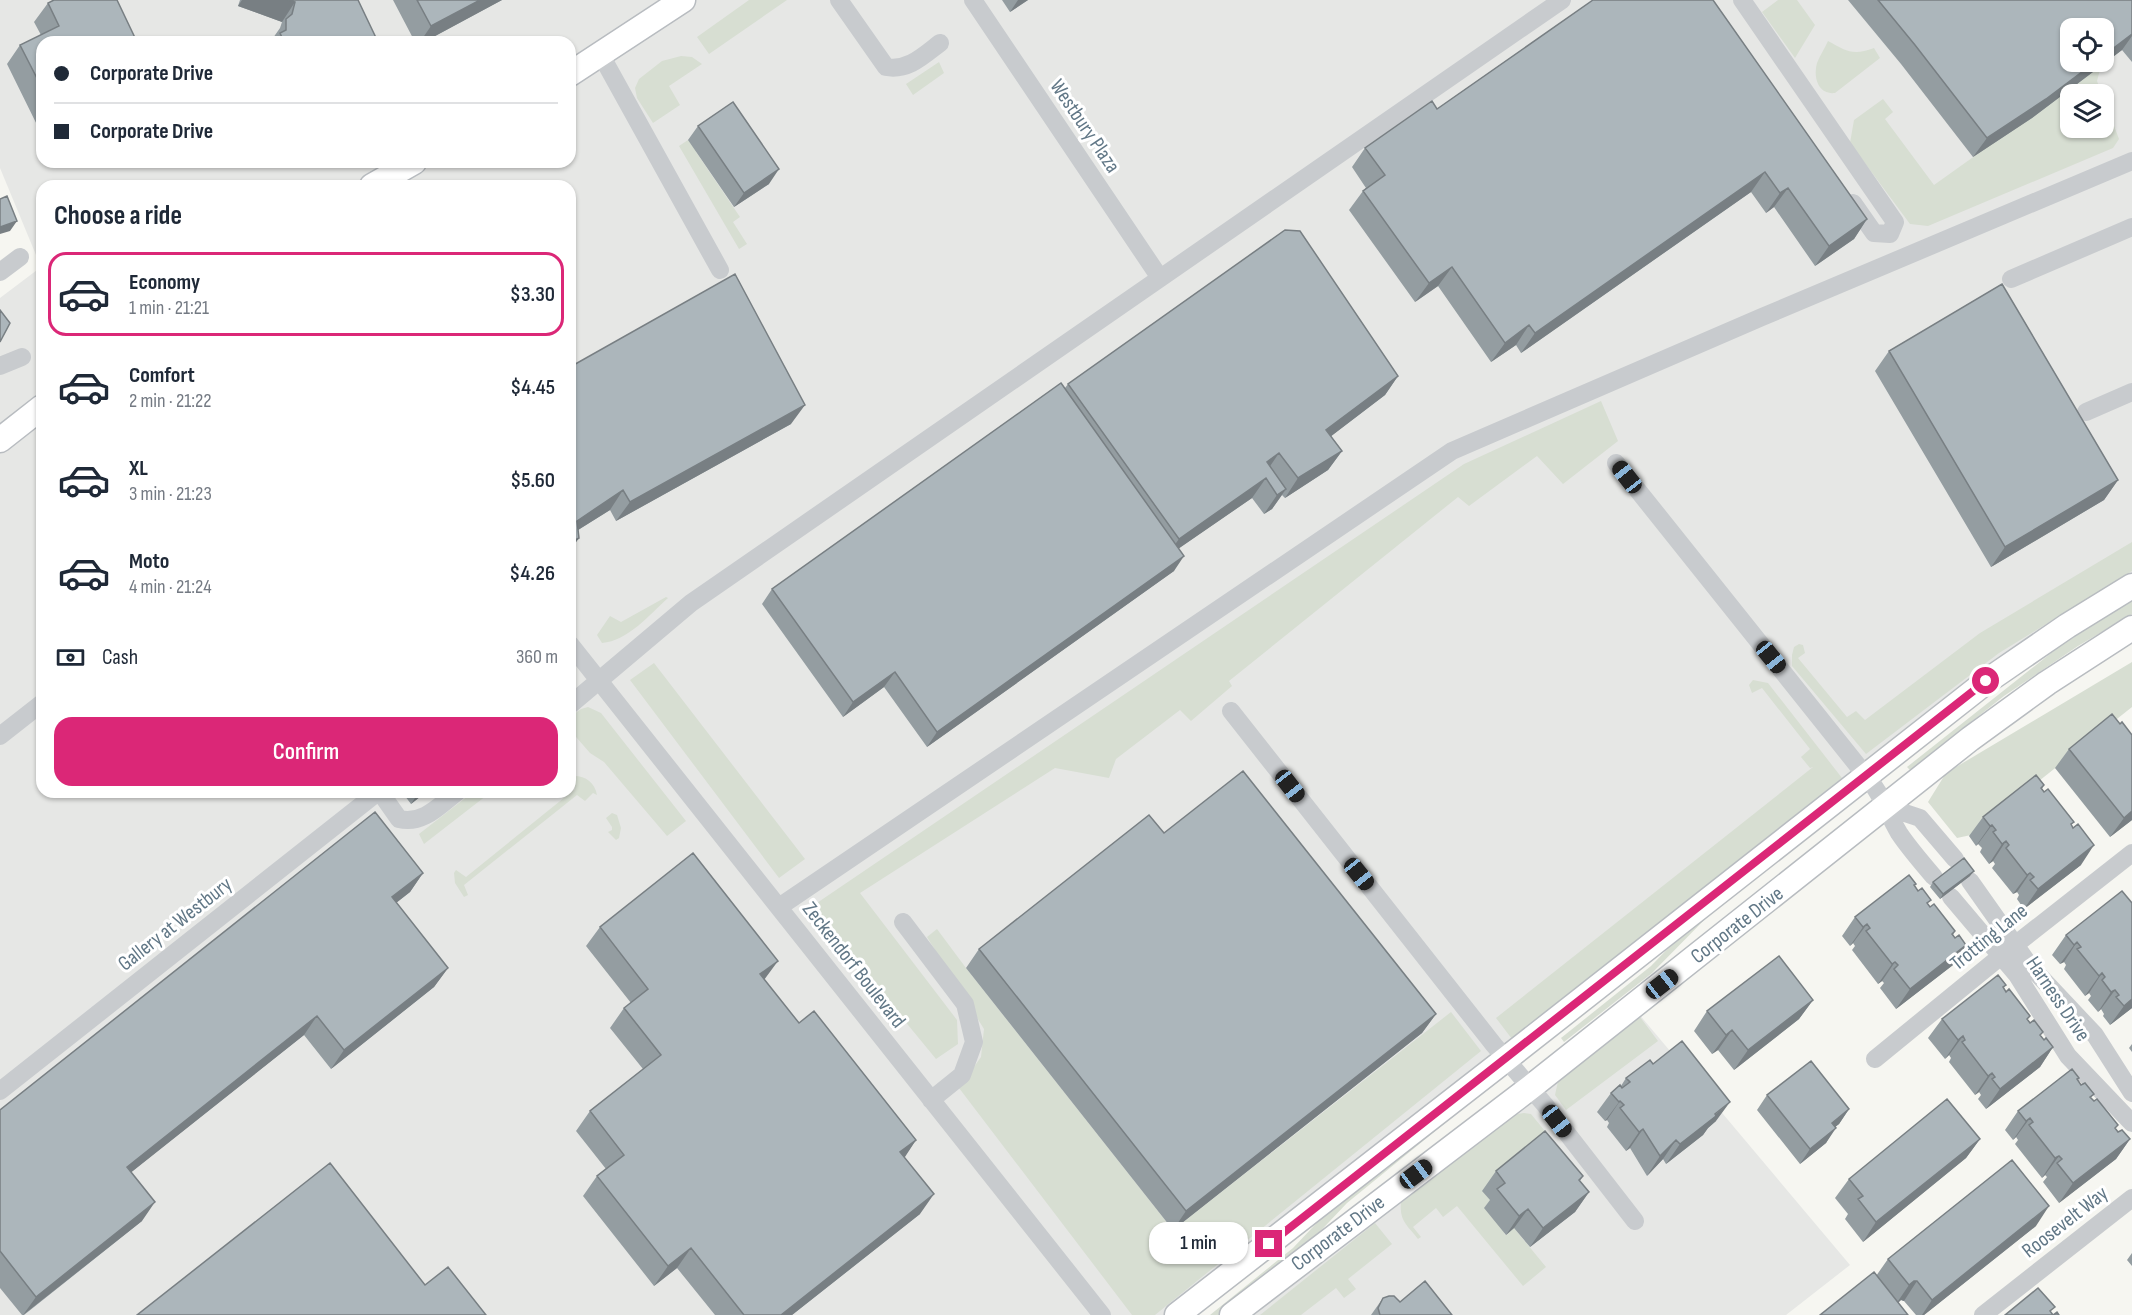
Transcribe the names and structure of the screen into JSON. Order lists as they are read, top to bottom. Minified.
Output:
{"streets":{"main road":["Corporate Drive"],"street":["Westbury Plaza","Gallery at Westbury","Trotting Lane","Zeckendorf Boulevard","Harness Drive","Roosevelt Way"]},"crossings":[["Trotting Lane","Harness Drive"]],"page":{"banner":["Corporate Drive","Corporate Drive"],"heading":"Choose a ride","list":[{"name":"Economy","note":"1 min · 21:21","value":"$3.30"},{"name":"Comfort","note":"2 min · 21:22","value":"$4.45"},{"name":"XL","note":"3 min · 21:23","value":"$5.60"},{"name":"Moto","note":"4 min · 21:24","value":"$4.26"}],"pay":["Cash","360 m"],"buttons":"Confirm","bubble":"1 min"}}
